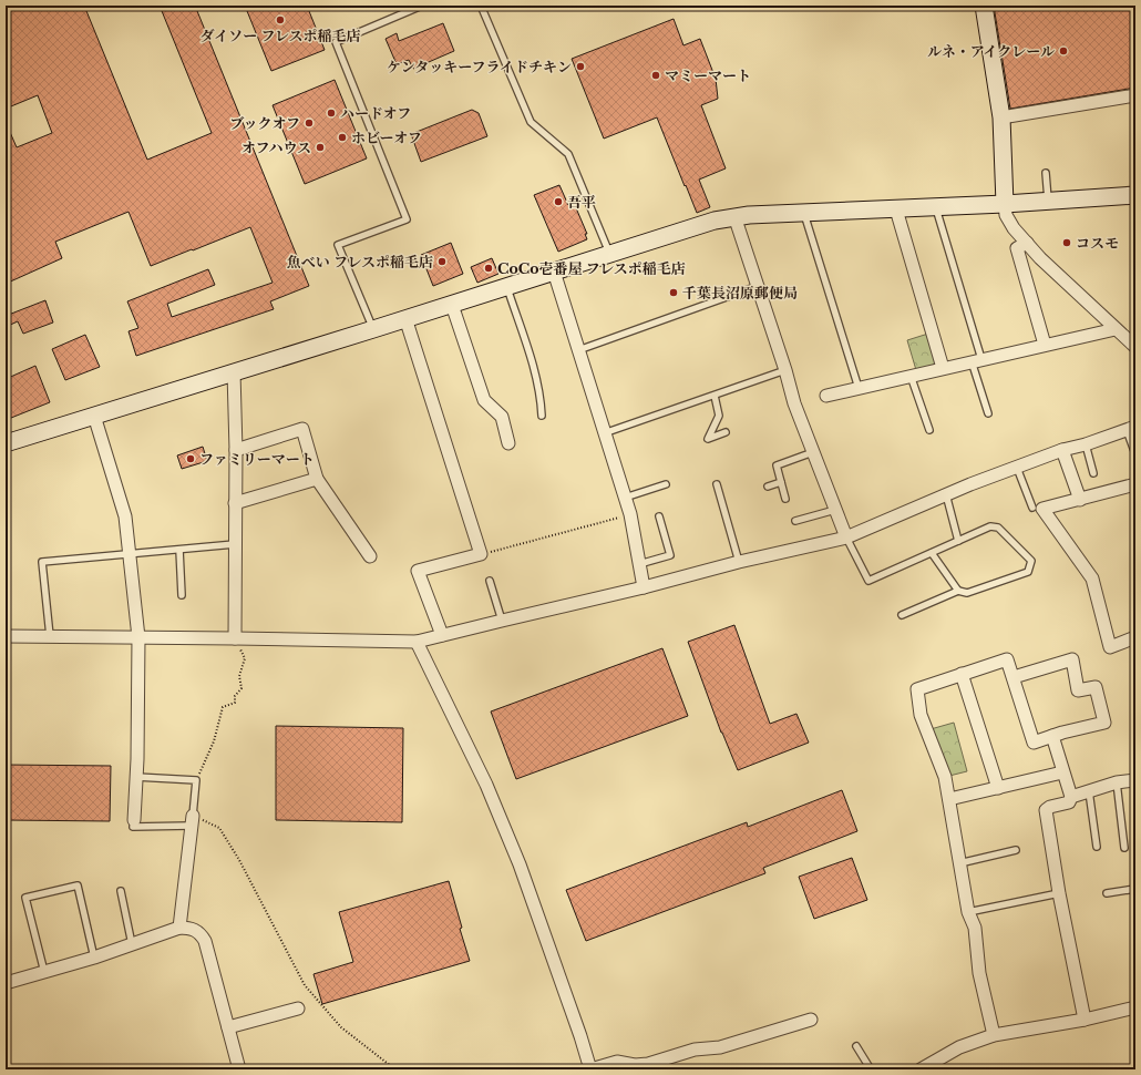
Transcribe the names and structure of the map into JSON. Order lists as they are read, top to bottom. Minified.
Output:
{"places":["ダイソー フレスポ稲毛店","ルネ・アイクレール","ケンタッキーフライドチキン","マミーマート","ハードオフ","ブックオフ","ホビーオフ","オフハウス","吾平","コスモ","魚べい フレスポ稲毛店","CoCo壱番屋 フレスポ稲毛店","千葉長沼原郵便局","ファミリーマート"]}
